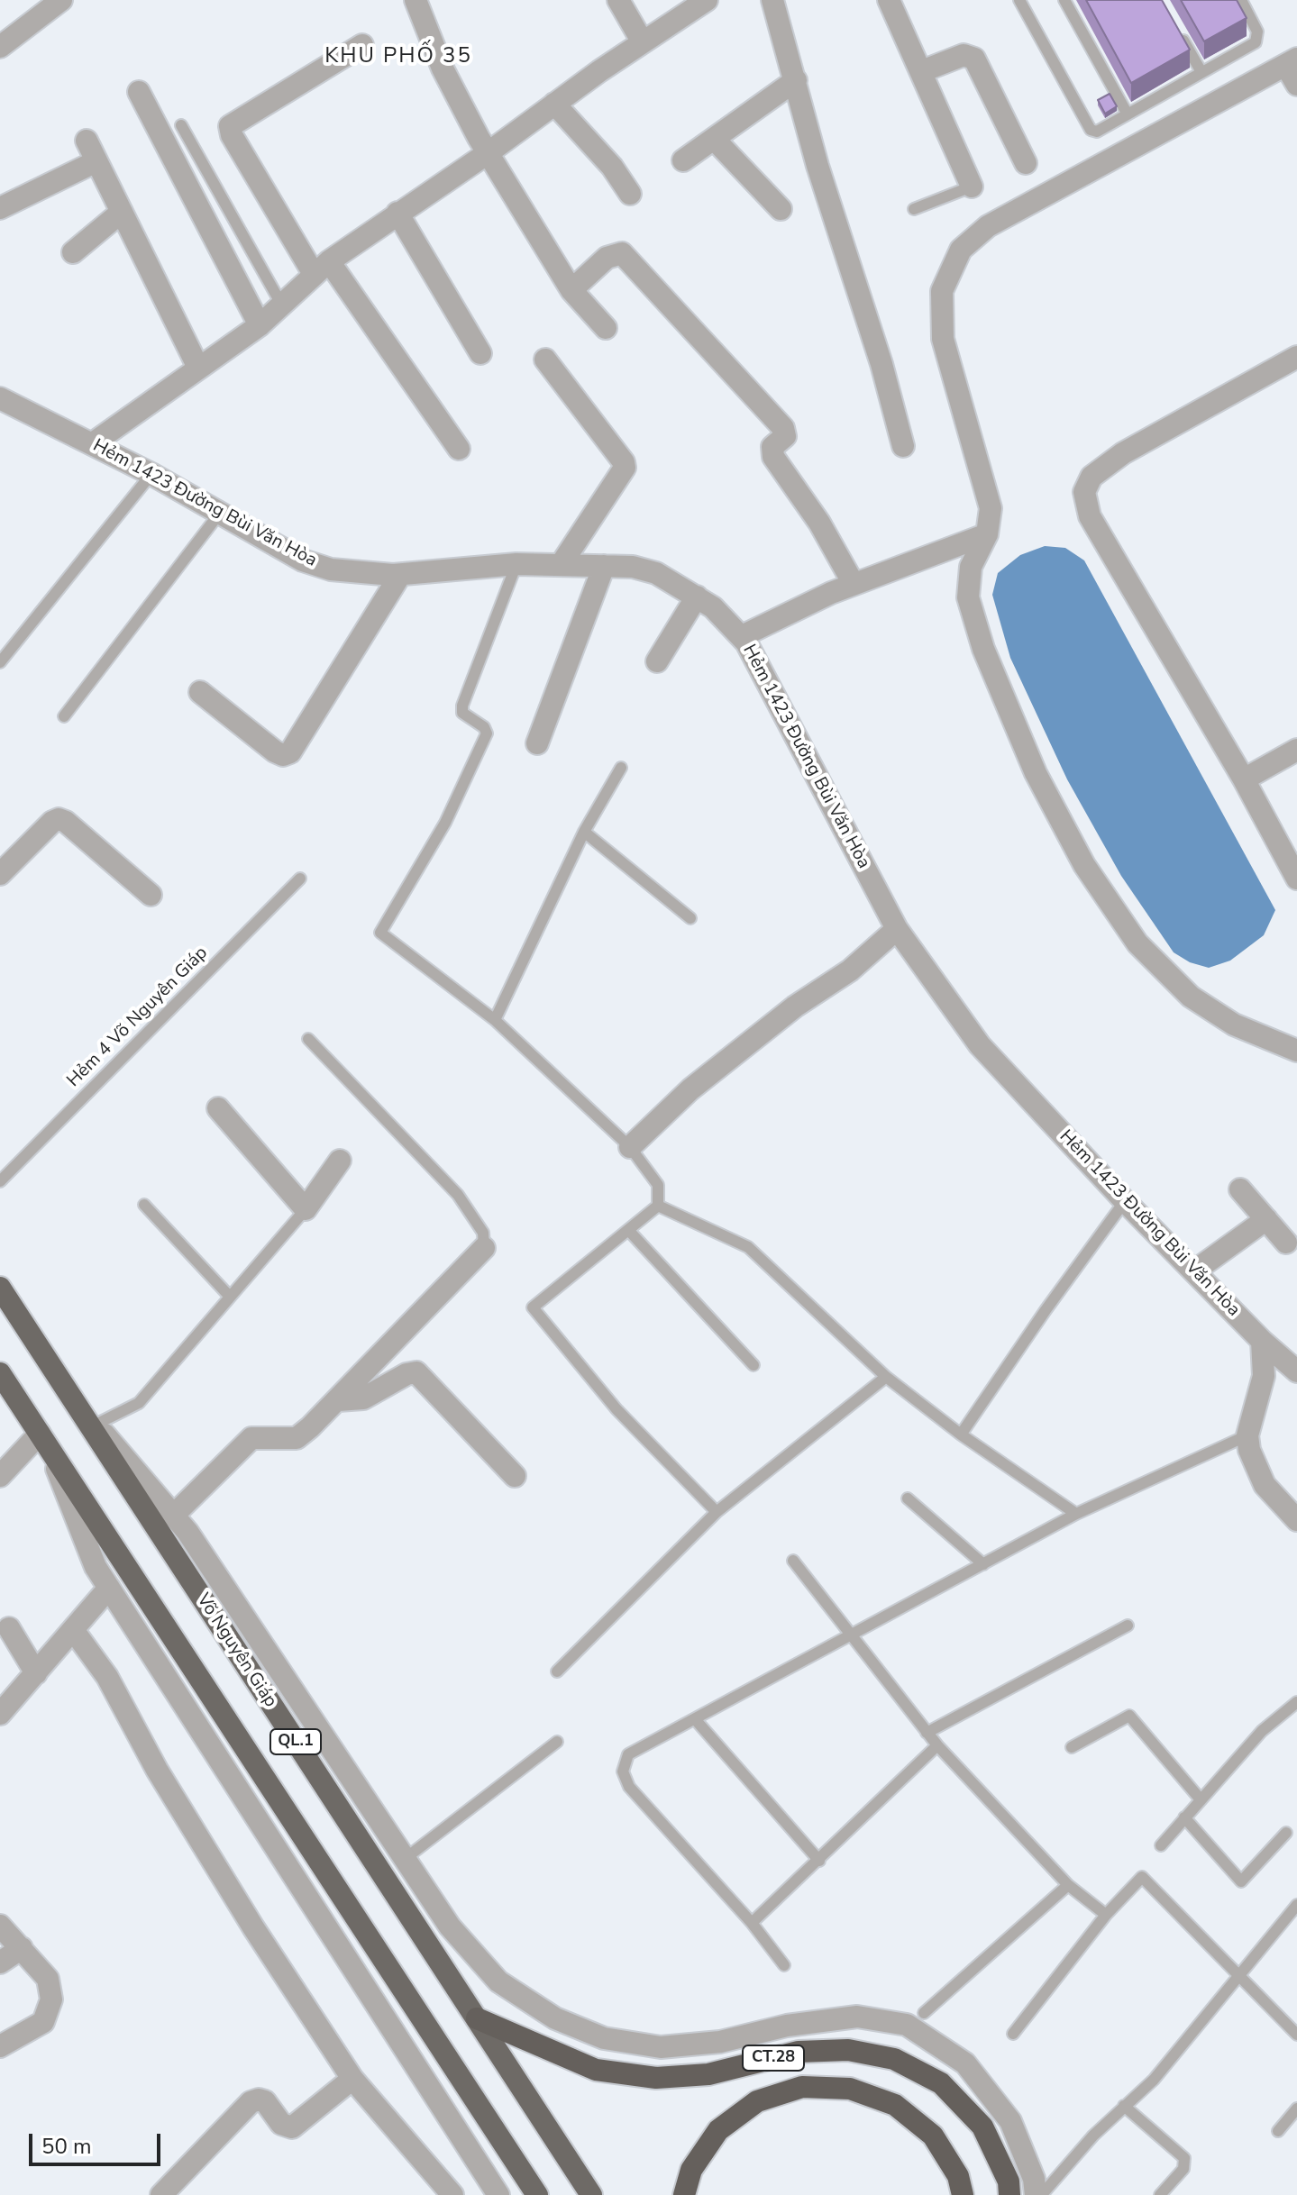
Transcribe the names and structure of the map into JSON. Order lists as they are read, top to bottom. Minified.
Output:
{"streets":{"highway":["Võ Nguyên Giáp","QL.1","CT.28"],"street":["Hẻm 1423 Đường Bùi Văn Hòa"],"lane":["Hẻm 4 Võ Nguyên Giáp"]},"crossings":[["Võ Nguyên Giáp","CT.28"]],"districts":["KHU PHỐ 35"],"scale_bar":"50 m"}
